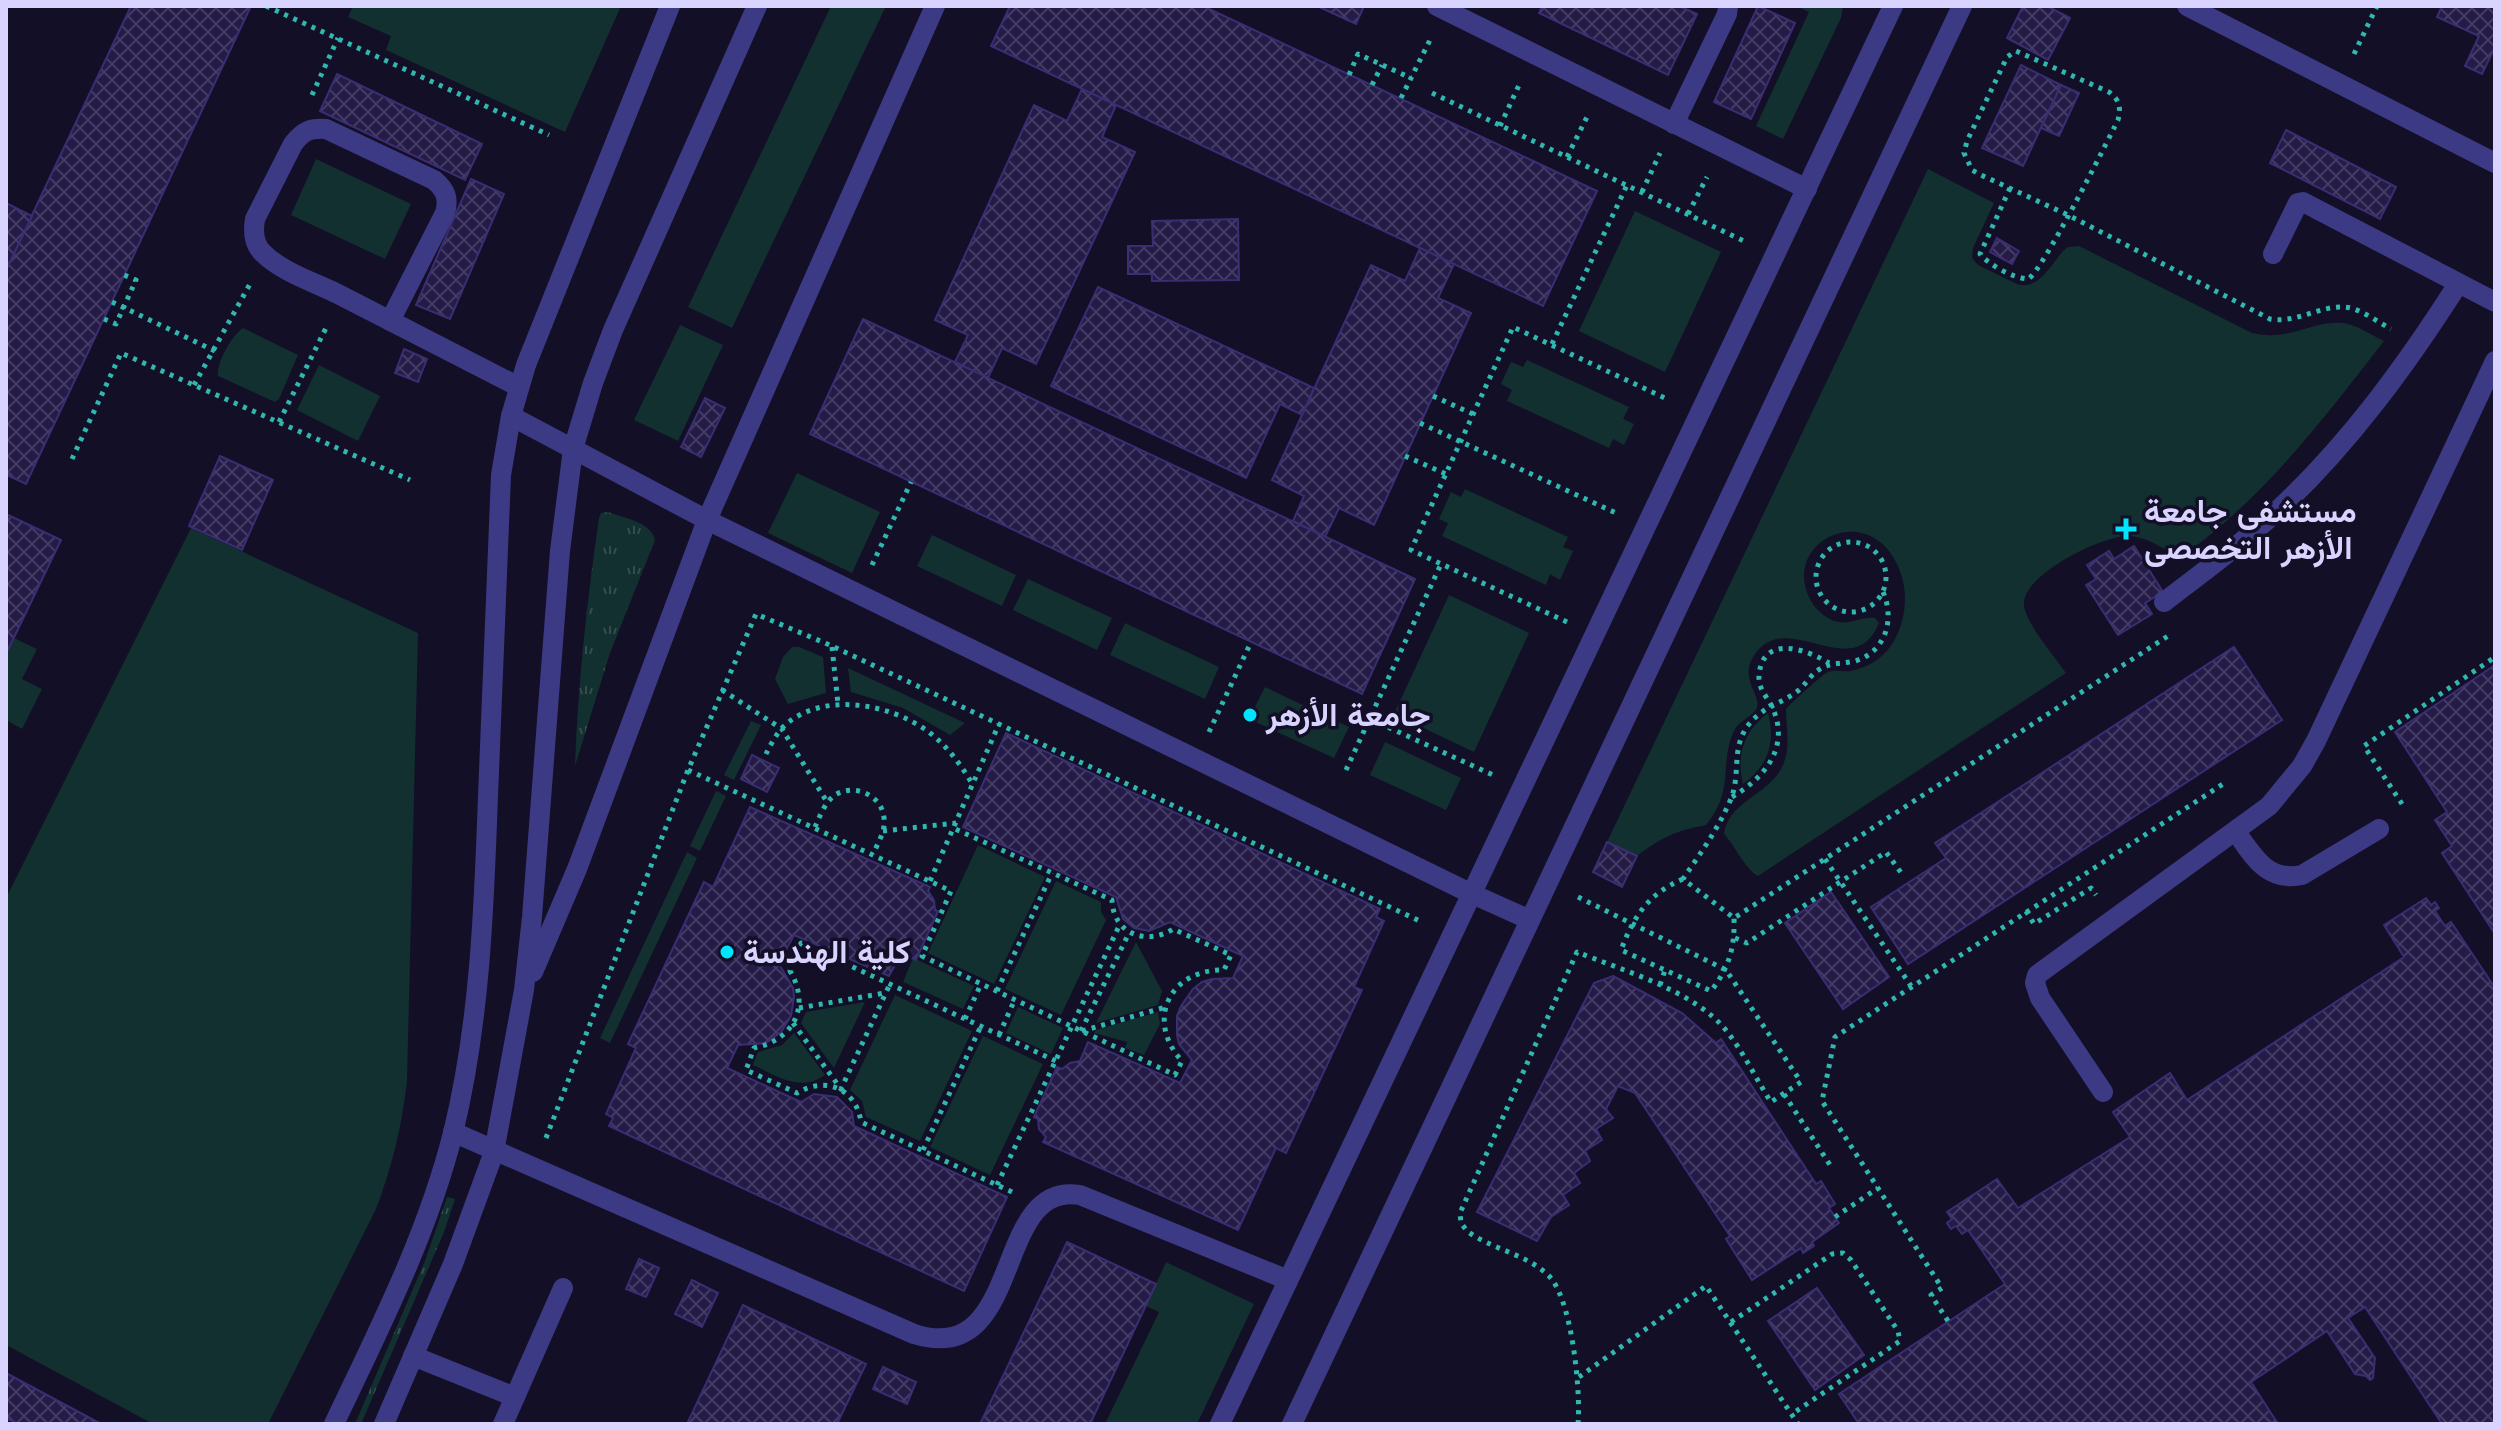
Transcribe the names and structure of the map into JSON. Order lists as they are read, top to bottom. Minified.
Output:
{"places":{"health":["مستشفى جامعة الأزهر التخصصى"],"other":["جامعة الأزهر","كلية الهندسة"]}}
